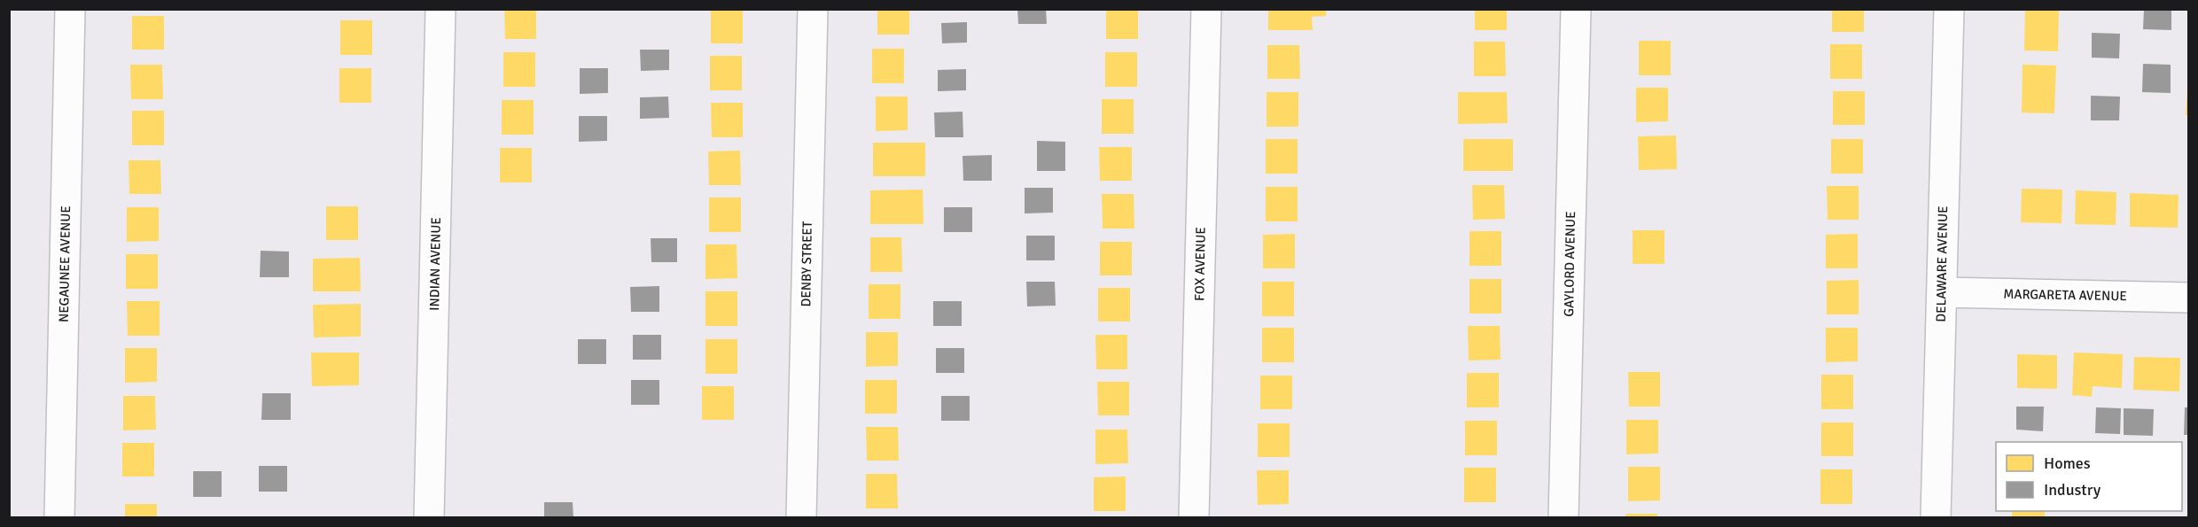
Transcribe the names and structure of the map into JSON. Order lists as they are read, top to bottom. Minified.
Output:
{"streets":{"street":["NEGAUNEE AVENUE","INDIAN AVENUE","DENBY STREET","FOX AVENUE","GAYLORD AVENUE","DELAWARE AVENUE","MARGARETA AVENUE"]},"crossings":[["DELAWARE AVENUE","MARGARETA AVENUE"]],"legend":["Homes","Industry"]}
